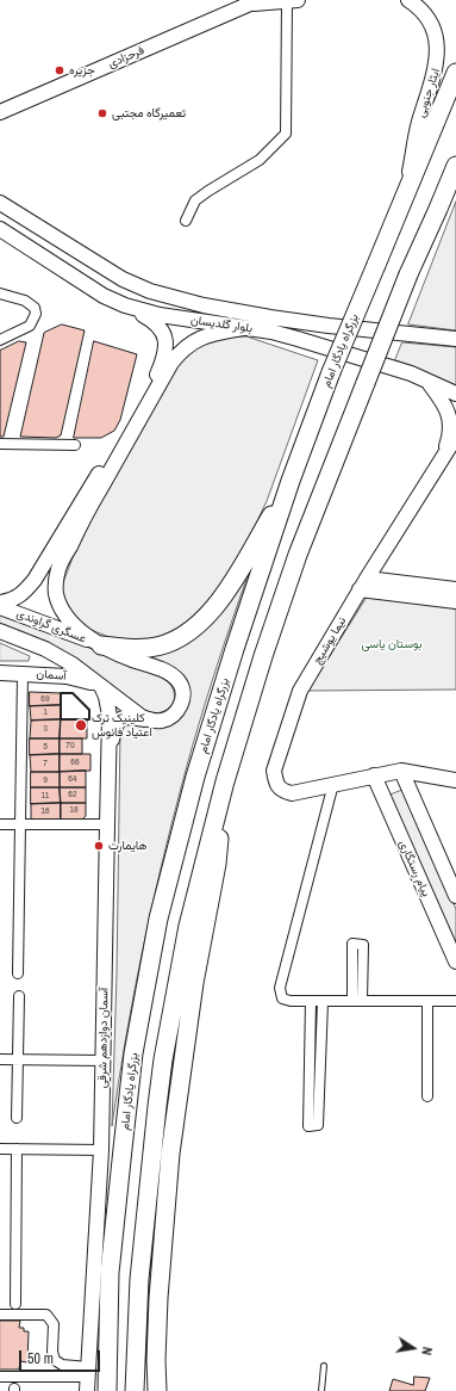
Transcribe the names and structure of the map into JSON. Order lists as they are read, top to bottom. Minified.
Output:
{"streets":{"highway":["بزرگراه یادگار امام"],"street":["فرحزادی","ایثار جنوبی","بلوار گلدیسان","عسگری گراوندی","نیما یوشیج","آسمان","پیام رستگاری","آسمان دوازدهم شرقی"]},"crossings":[["ایثار جنوبی","بزرگراه یادگار امام"],["عسگری گراوندی","آسمان"],["عسگری گراوندی","آسمان دوازدهم شرقی"],["آسمان","آسمان دوازدهم شرقی"]],"parks":["بوستان یاسی"],"places":["جزیره","تعمیرگاه مجتبی","کلینیک ترک اعتیاد فانوس","هایمارت"],"house_numbers":["69","1","3","70","5","66","7","64","9","62","11","18","16"],"scale_bar":"50 m","north":"right"}
